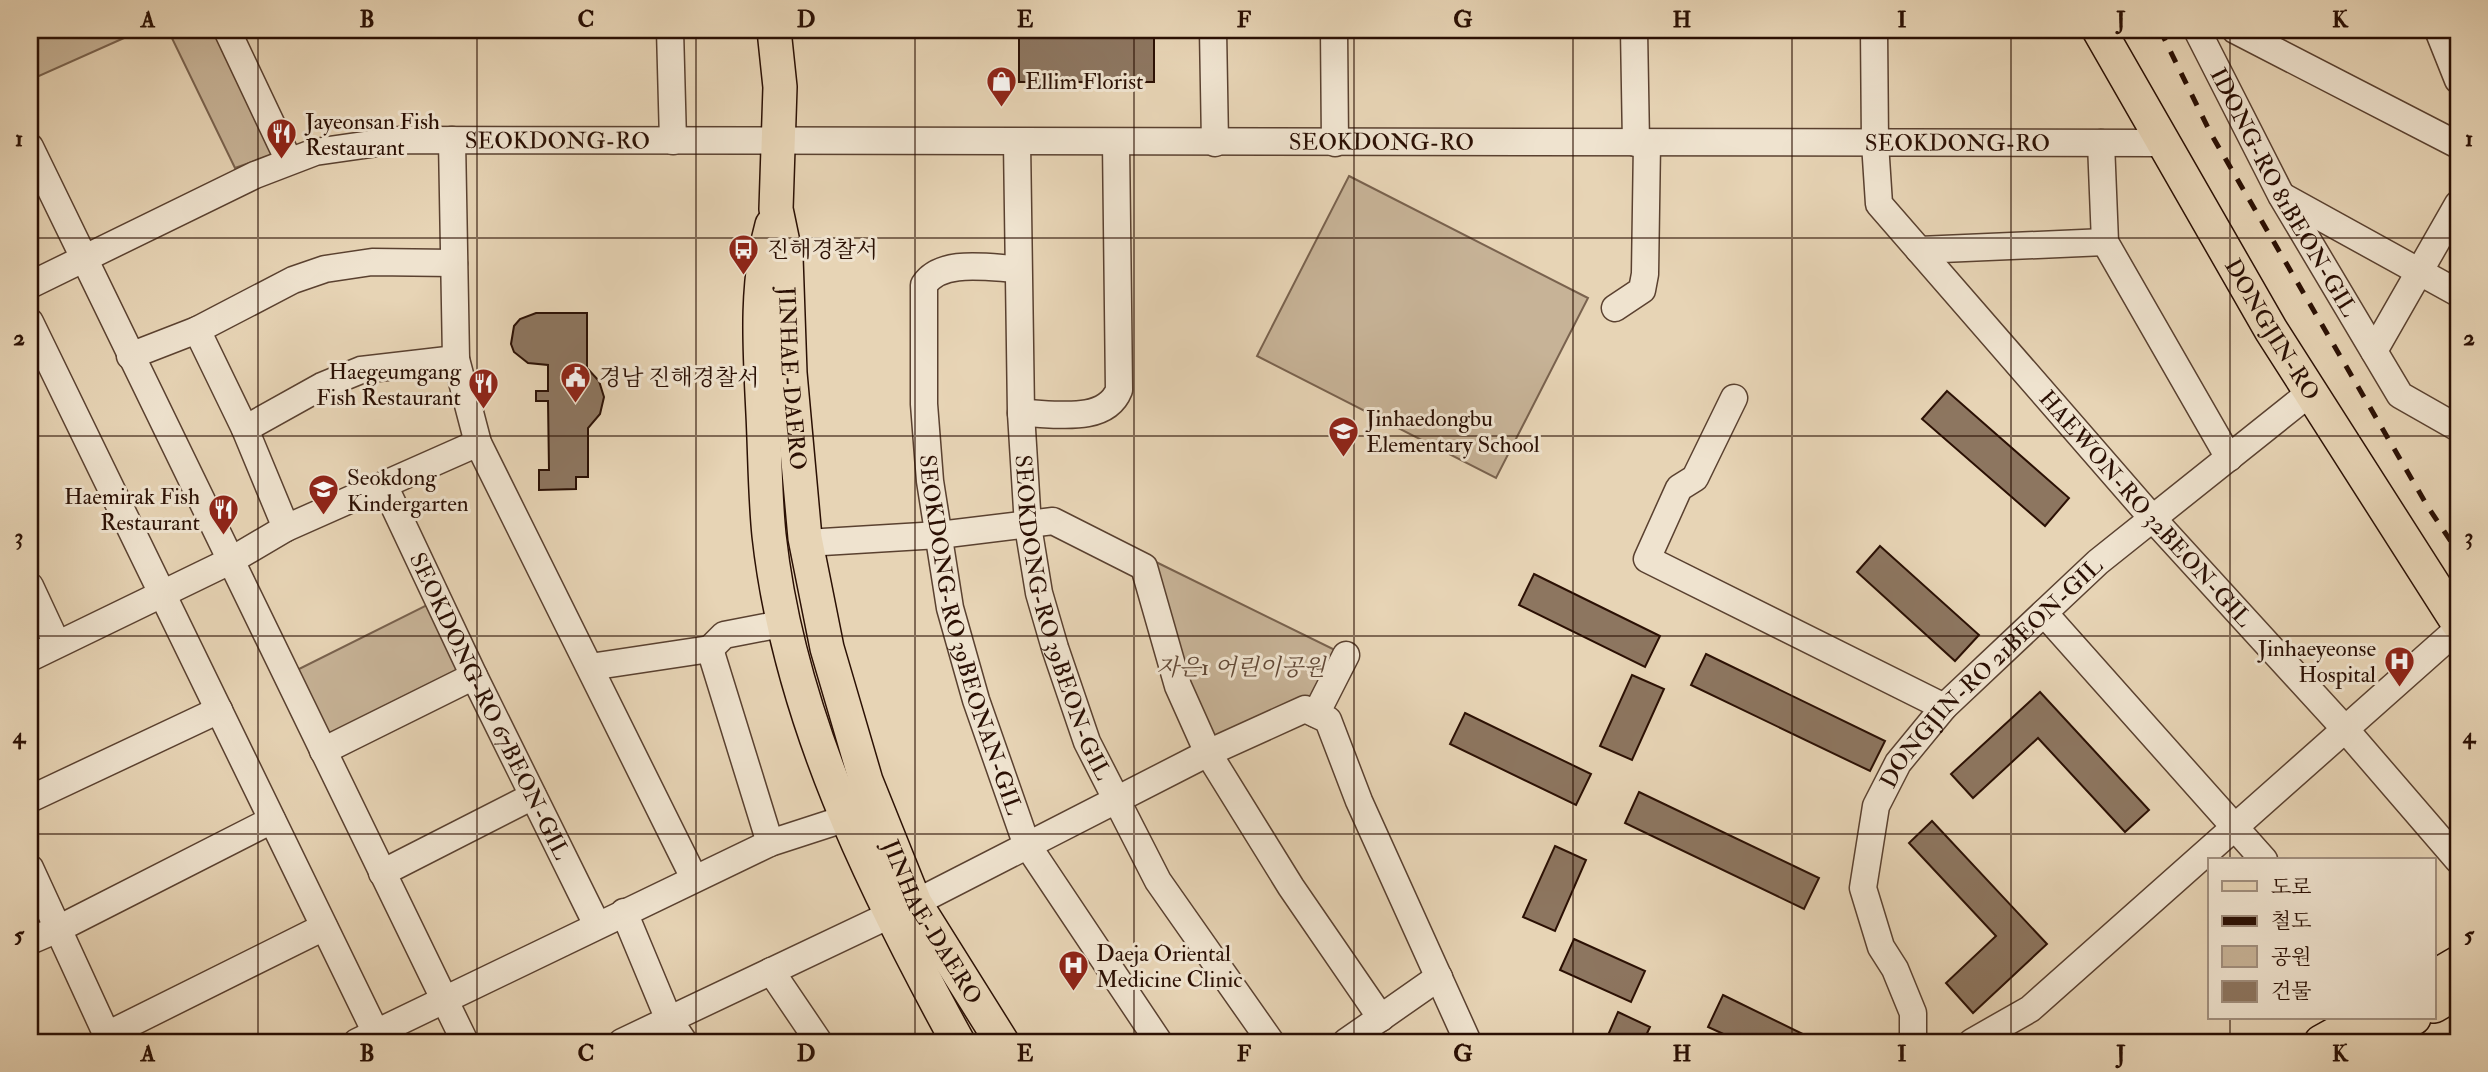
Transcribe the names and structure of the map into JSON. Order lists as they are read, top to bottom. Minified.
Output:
{"streets":{"main road":["DONGJIN-RO","JINHAE-DAERO"],"street":["SEOKDONG-RO","IDONG-RO 81BEON-GIL","HAEWON-RO 32BEON-GIL","SEOKDONG-RO 39BEON-GIL","SEOKDONG-RO 39BEONAN-GIL","DONGJIN-RO 21BEON-GIL","SEOKDONG-RO 67BEON-GIL"]},"crossings":[["SEOKDONG-RO","DONGJIN-RO"],["SEOKDONG-RO","HAEWON-RO 32BEON-GIL"],["SEOKDONG-RO","SEOKDONG-RO 39BEON-GIL"],["DONGJIN-RO","DONGJIN-RO 21BEON-GIL"],["HAEWON-RO 32BEON-GIL","DONGJIN-RO 21BEON-GIL"],["SEOKDONG-RO 39BEON-GIL","SEOKDONG-RO 39BEONAN-GIL"]],"parks":["자은1 어린이공원"],"places":{"shop":["Ellim Florist"],"restaurant":["Jayeonsan Fish Restaurant","Haegeumgang Fish Restaurant","Haemirak Fish Restaurant"],"bus stop":["진해경찰서"],"public building":["경남 진해경찰서"],"school or university":["Jinhaedongbu Elementary School","Seokdong Kindergarten"],"hospital":["Jinhaeyeonse Hospital","Daeja Oriental Medicine Clinic"]},"legend":["도로","철도","공원","건물"],"grid":{"columns":["A","B","C","D","E","F","G","H","I","J","K"],"rows":["1","2","3","4","5"]}}
